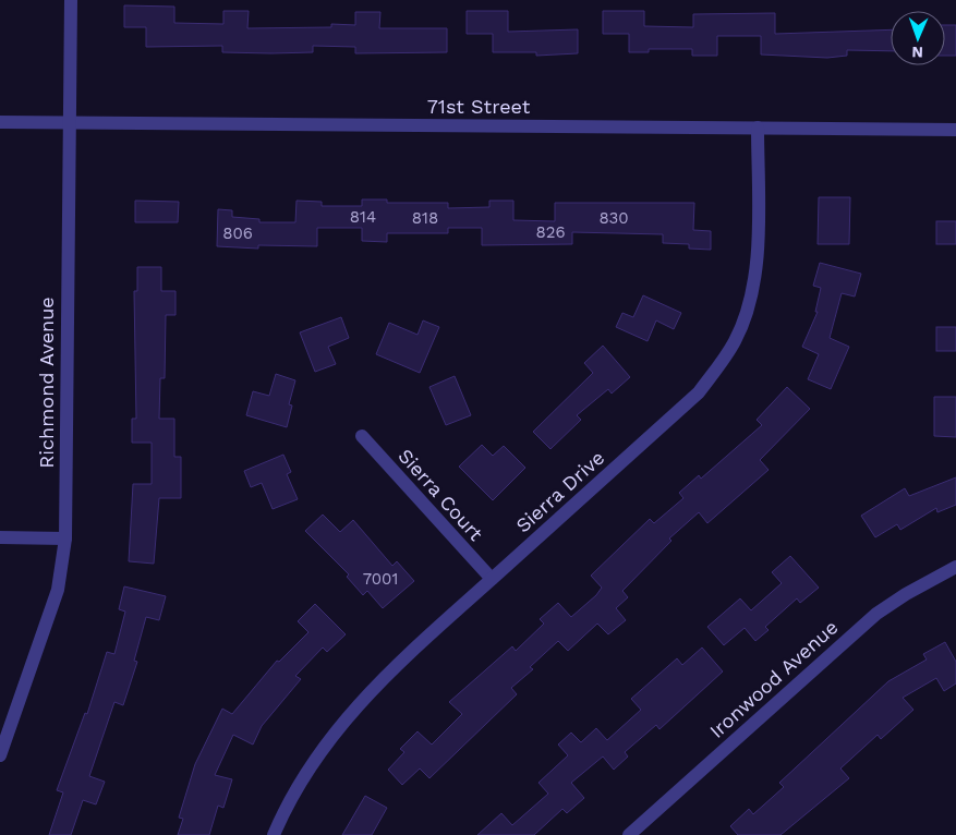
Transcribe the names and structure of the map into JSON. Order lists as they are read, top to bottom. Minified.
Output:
{"streets":{"street":["71st Street","Richmond Avenue","Sierra Drive","Sierra Court","Ironwood Avenue"]},"crossings":[["71st Street","Richmond Avenue"],["71st Street","Sierra Drive"],["Sierra Drive","Sierra Court"]],"house_numbers":["814","818","830","826","806","7001"],"north":"bottom"}
